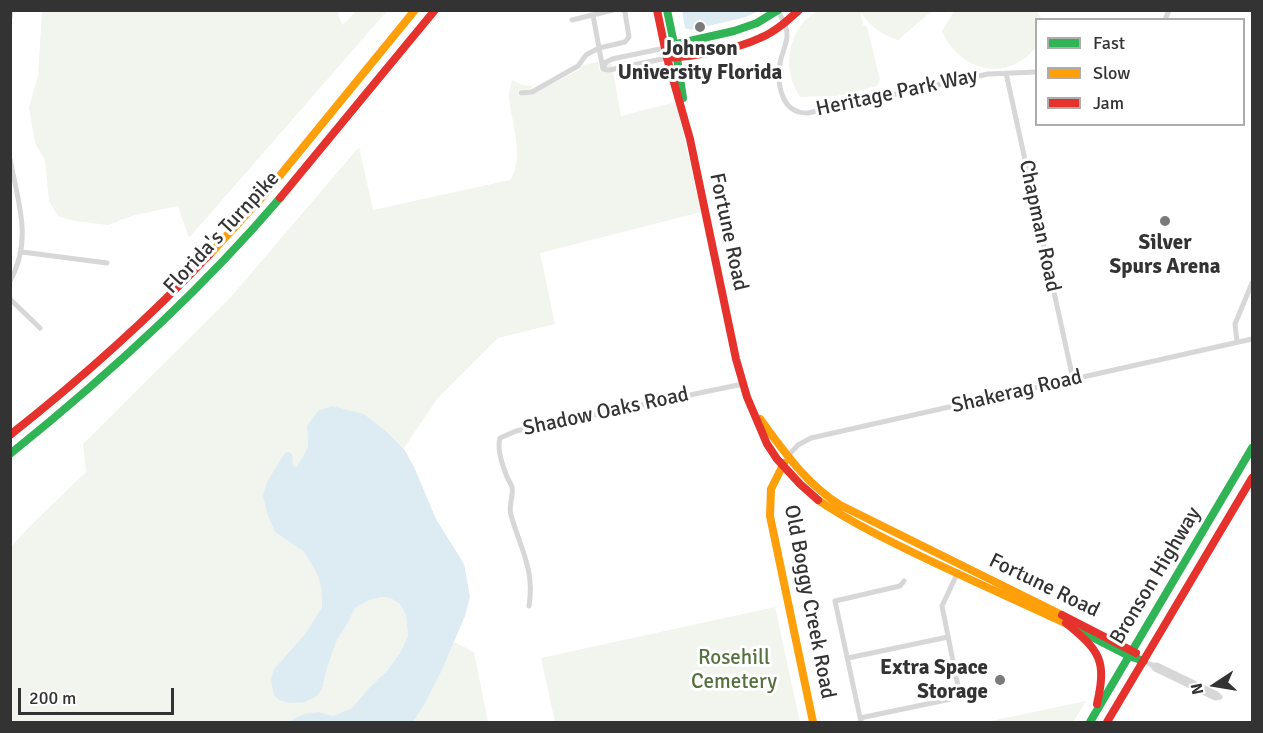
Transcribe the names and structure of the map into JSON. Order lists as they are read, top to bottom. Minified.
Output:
{"streets":{"main road":["Fortune Road","Florida's Turnpike","Bronson Highway","Old Boggy Creek Road"],"street":["Heritage Park Way","Chapman Road","Shakerag Road","Shadow Oaks Road"]},"crossings":[["Heritage Park Way","Chapman Road"],["Chapman Road","Shakerag Road"],["Fortune Road","Shakerag Road"],["Fortune Road","Shadow Oaks Road"],["Fortune Road","Bronson Highway"],["Fortune Road","Old Boggy Creek Road"],["Shakerag Road","Old Boggy Creek Road"]],"parks":["Rosehill Cemetery"],"places":["Johnson University Florida","Silver Spurs Arena","Extra Space Storage"],"legend":["Fast","Slow","Jam"],"scale_bar":"200 m","north":"left"}
